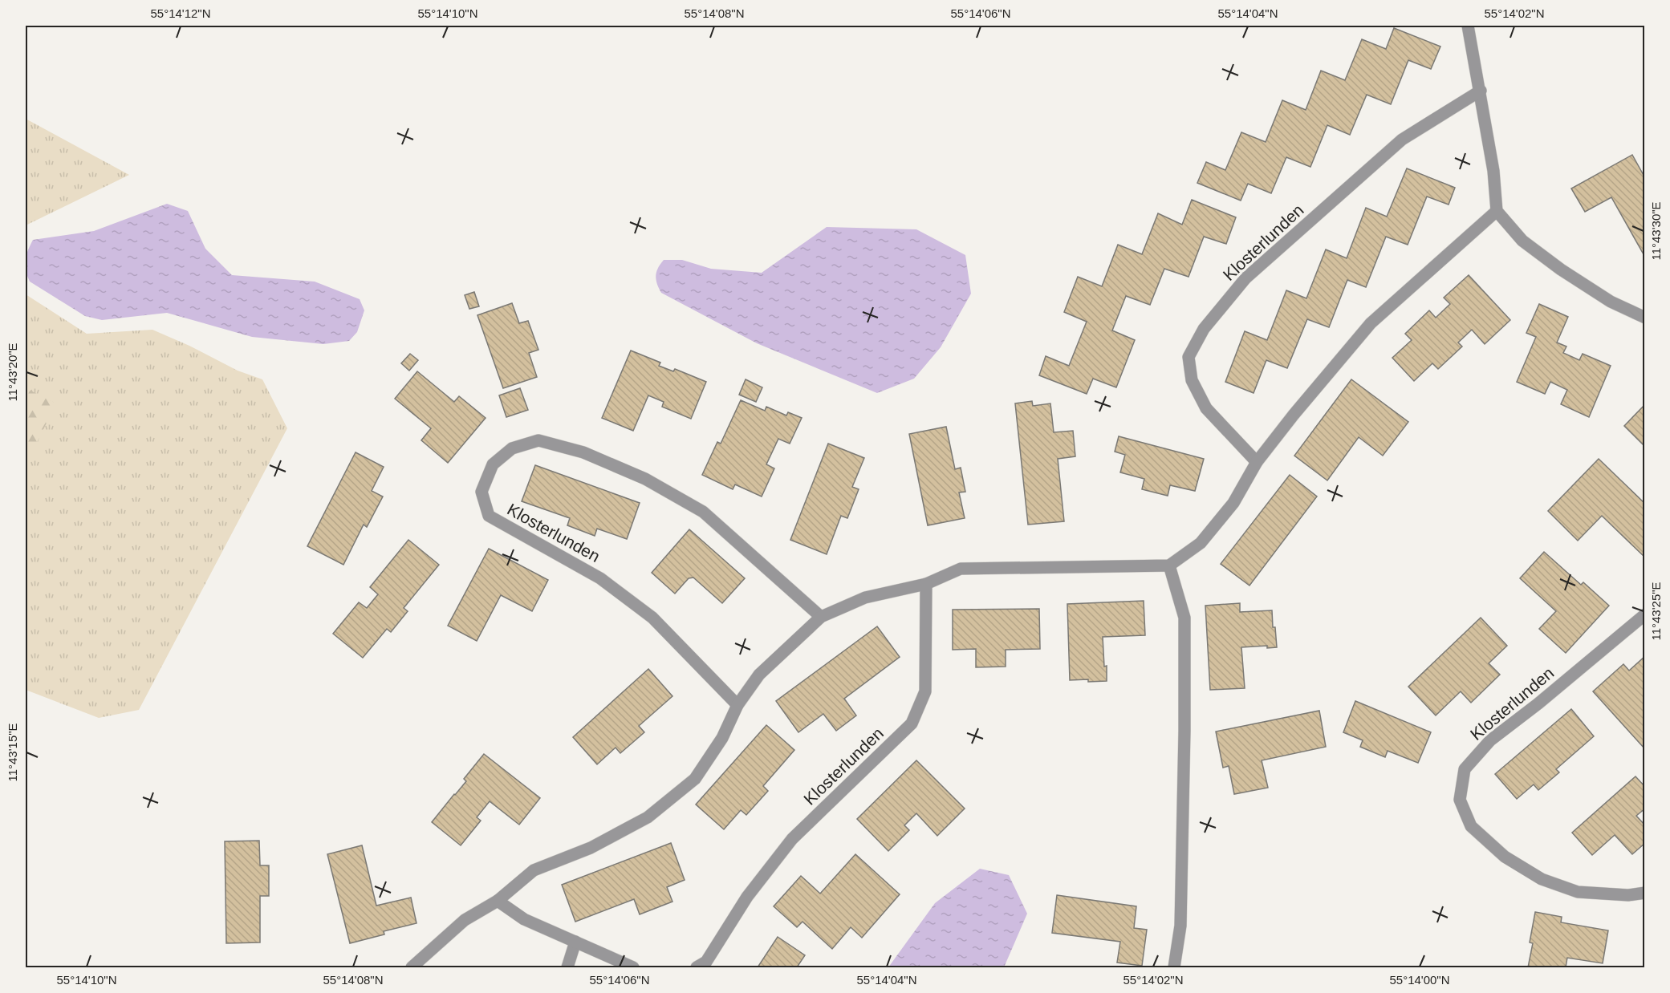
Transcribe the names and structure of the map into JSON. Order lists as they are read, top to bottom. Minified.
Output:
{"streets":{"street":["Klosterlunden"]},"coordinates":["55°14'12\"N","55°14'10\"N","55°14'08\"N","55°14'06\"N","55°14'04\"N","55°14'02\"N","11°43'30\"E","11°43'20\"E","11°43'25\"E","11°43'15\"E","55°14'00\"N"]}
